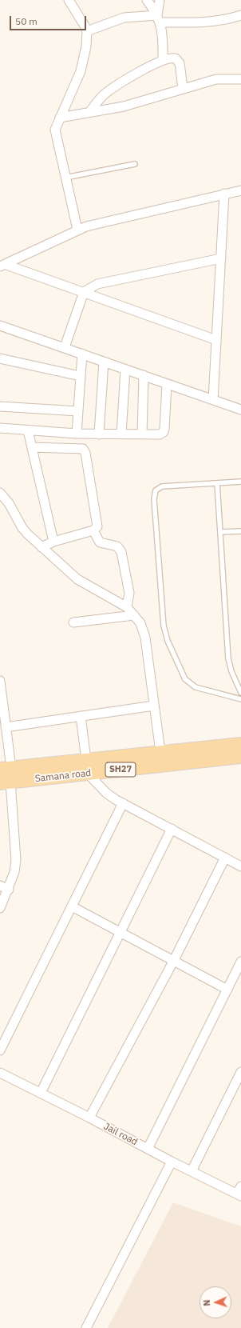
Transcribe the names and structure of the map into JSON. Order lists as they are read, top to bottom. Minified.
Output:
{"streets":{"main road":["SH27","Samana road"],"street":["Jail road"]},"scale_bar":"50 m","north":"left"}
